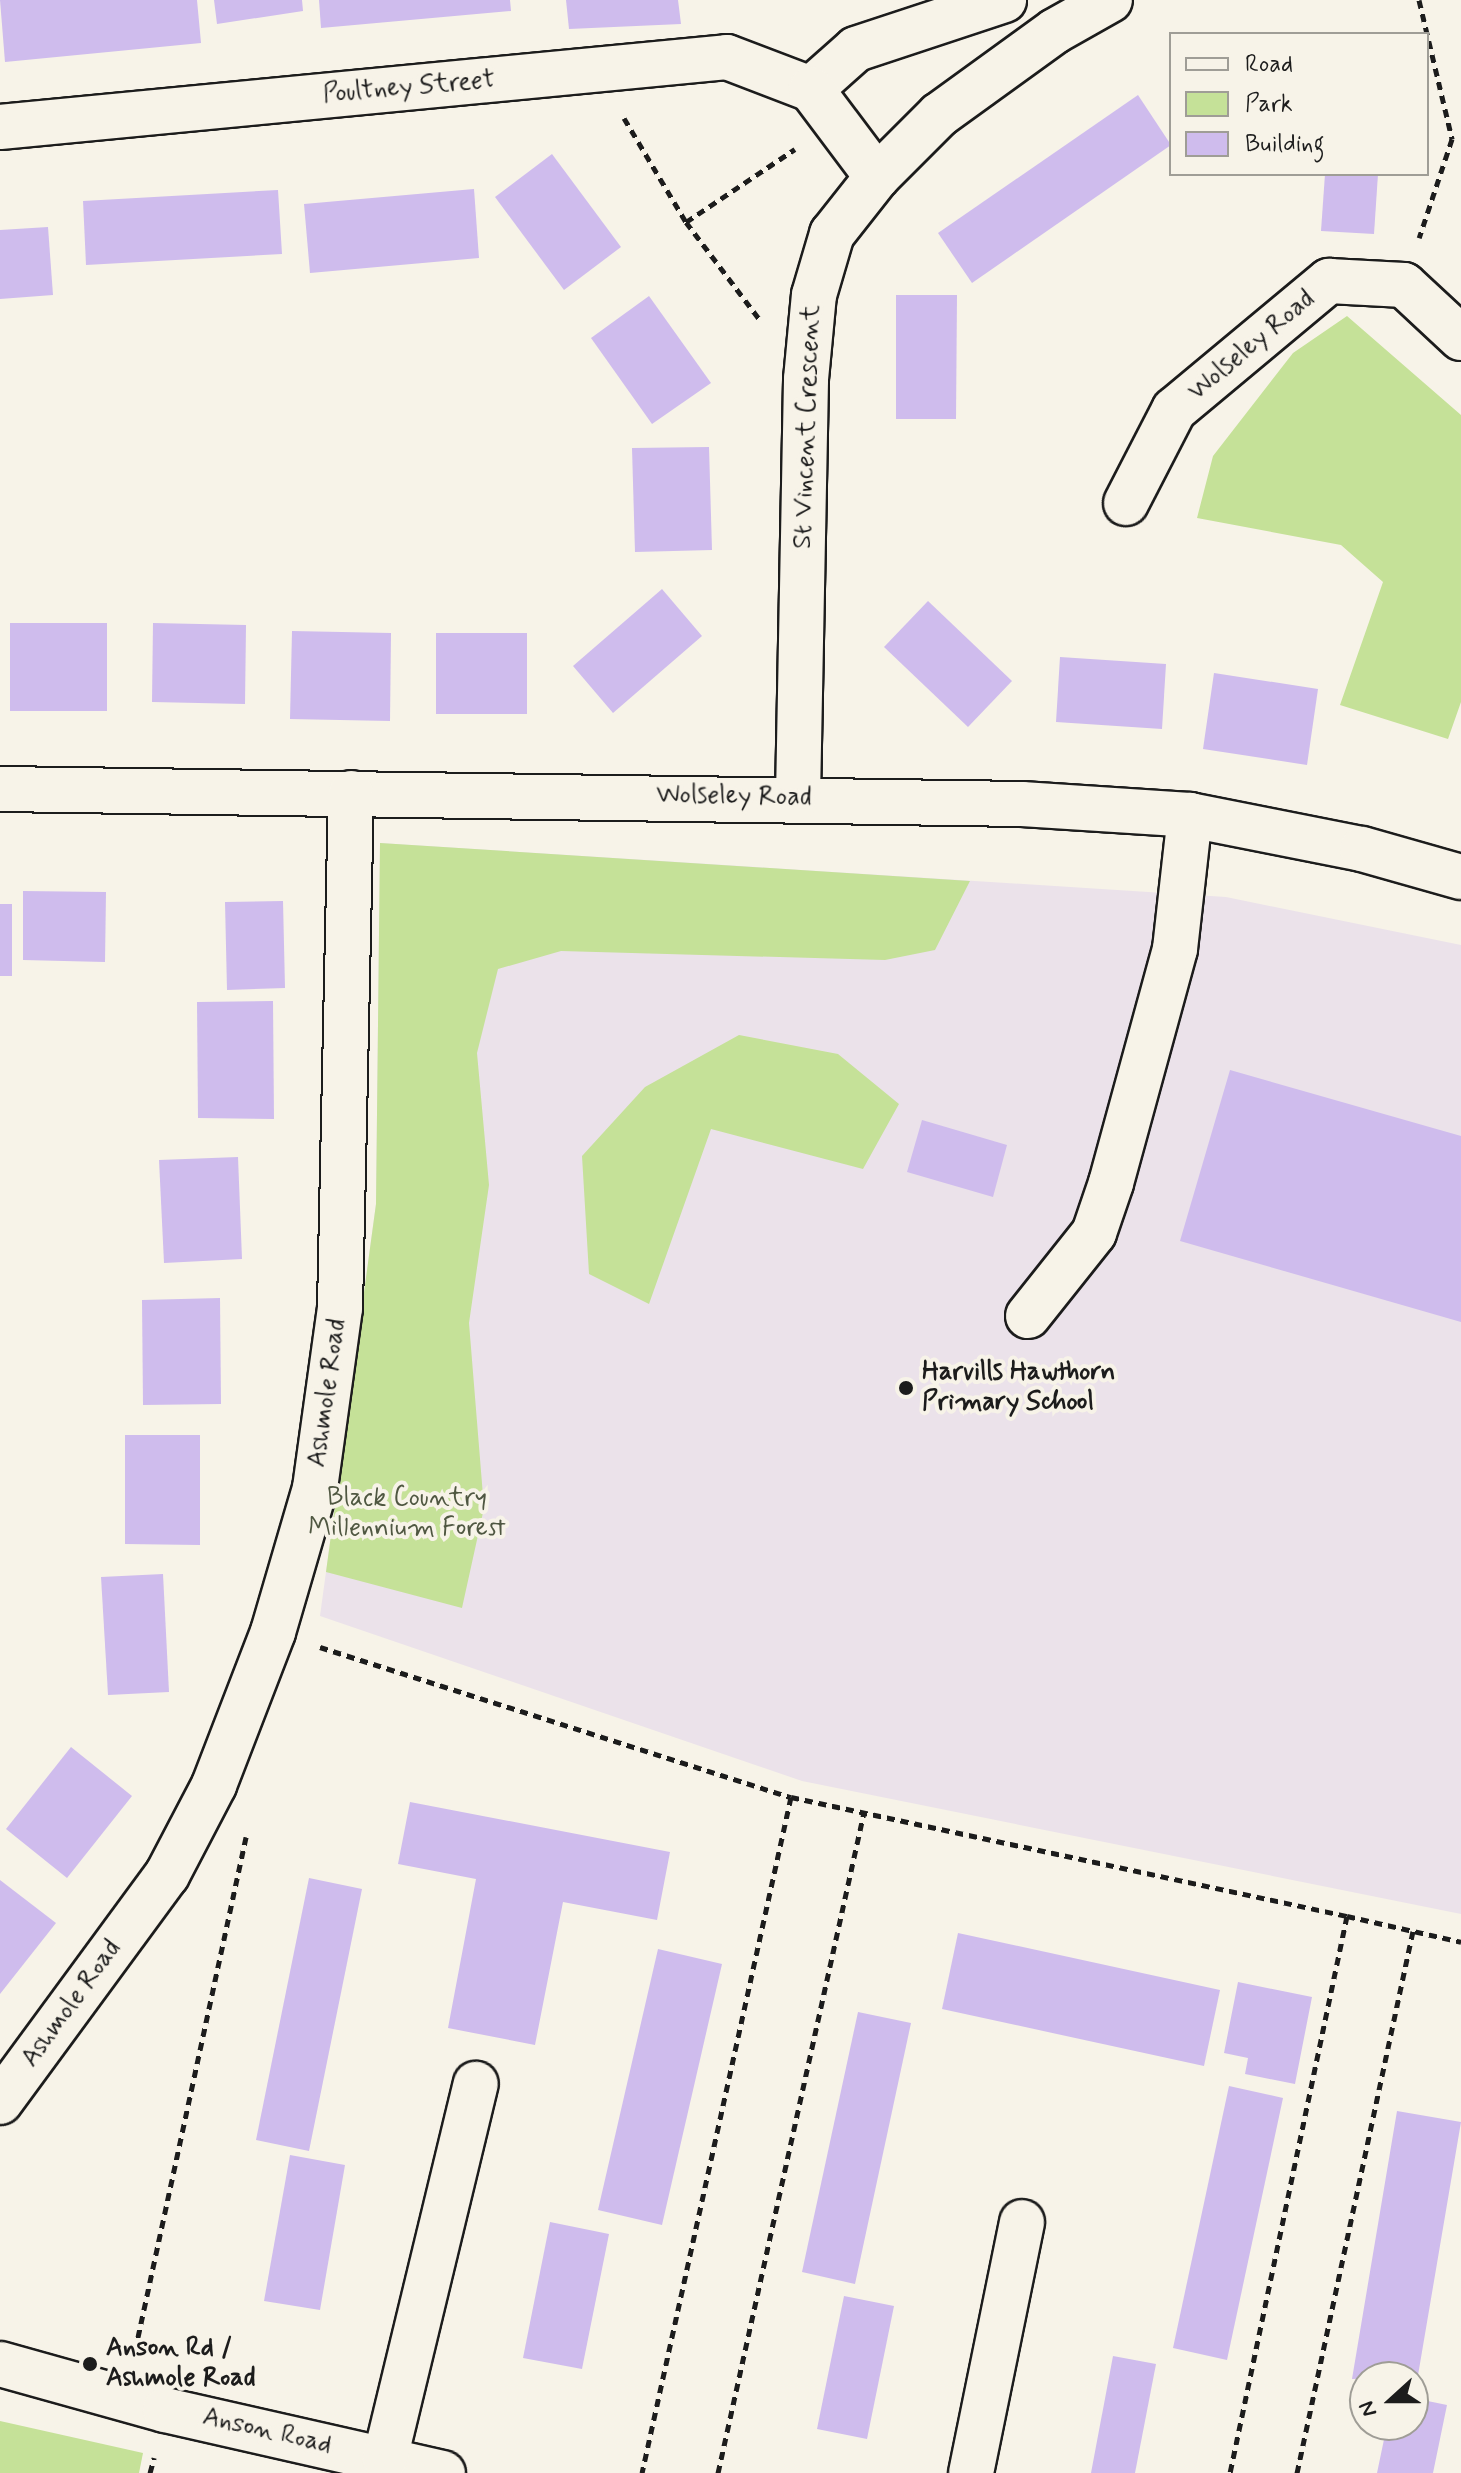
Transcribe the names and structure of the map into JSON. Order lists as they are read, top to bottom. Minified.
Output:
{"streets":{"street":["Poultney Street","Wolseley Road","St Vincent Crescent","Ashmole Road","Anson Road"]},"crossings":[["Wolseley Road","St Vincent Crescent"],["Wolseley Road","Ashmole Road"]],"parks":["Black Country Millennium Forest"],"places":["Harvills Hawthorn Primary School","Anson Rd / Ashmole Road"],"legend":["Road","Park","Building"],"north":"left"}
